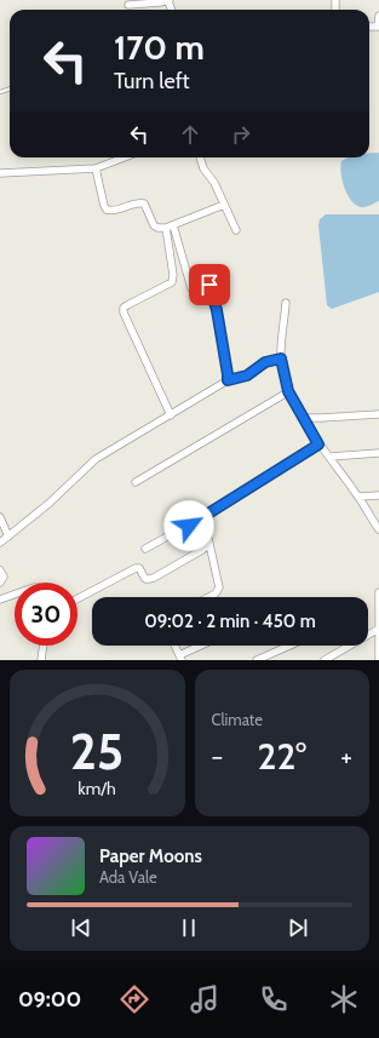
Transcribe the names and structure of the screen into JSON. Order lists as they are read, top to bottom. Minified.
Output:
{"page":{"turn":["170 m","Turn left"],"limit":"30","trip":"09:02 · 2 min · 450 m","tile":"Climate","heat":["−","22°","+"],"song":["Paper Moons","Ada Vale"],"tabs":"09:00","gauge":["25","km/h"]}}
